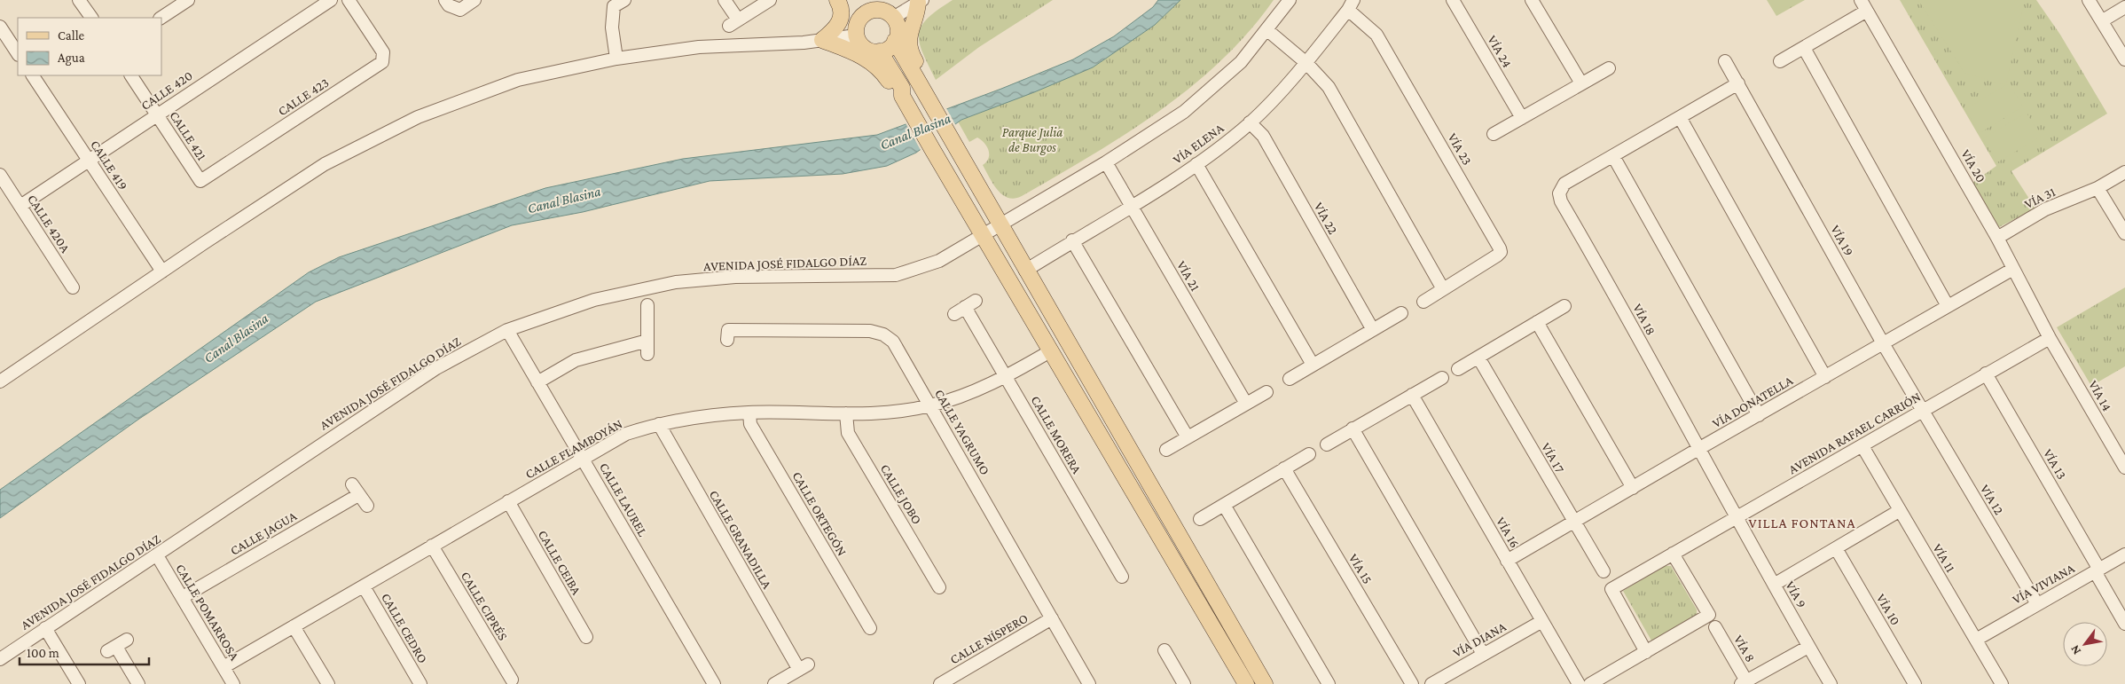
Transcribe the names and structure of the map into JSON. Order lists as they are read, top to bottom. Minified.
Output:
{"streets":{"street":["VÍA 24","CALLE 420","CALLE 423","CALLE 421","VÍA ELENA","VÍA 23","CALLE 419","VÍA 20","VÍA 31","VÍA 22","CALLE 420A","VÍA 19","AVENIDA JOSÉ FIDALGO DÍAZ","VÍA 21","VÍA 18","VÍA 14","VÍA DONATELLA","CALLE YAGRUMO","AVENIDA RAFAEL CARRIÓN","CALLE MORERA","CALLE FLAMBOYÁN","VÍA 17","VÍA 13","CALLE JOBO","CALLE LAUREL","VÍA 12","CALLE ORTEGÓN","VÍA 16","CALLE JAGUA","CALLE GRANADILLA","VÍA 11","CALLE CEIBA","VÍA 15","VÍA VIVIANA","VÍA 9","CALLE CIPRÉS","VÍA 10","CALLE POMARROSA","CALLE CEDRO","CALLE NÍSPERO","VÍA DIANA","VÍA 8"]},"crossings":[["CALLE 420","CALLE 421"],["CALLE 420","CALLE 419"],["CALLE 420","CALLE 420A"],["CALLE 423","CALLE 421"],["VÍA ELENA","VÍA 23"],["VÍA ELENA","VÍA 22"],["VÍA ELENA","VÍA 21"],["VÍA 20","VÍA 31"],["VÍA 20","VÍA 14"],["VÍA 20","VÍA DONATELLA"],["VÍA 20","AVENIDA RAFAEL CARRIÓN"],["VÍA 19","VÍA DONATELLA"],["VÍA 19","AVENIDA RAFAEL CARRIÓN"],["VÍA 19","VÍA 12"],["AVENIDA JOSÉ FIDALGO DÍAZ","VÍA 21"],["AVENIDA JOSÉ FIDALGO DÍAZ","CALLE LAUREL"],["AVENIDA JOSÉ FIDALGO DÍAZ","CALLE POMARROSA"],["VÍA 18","VÍA DONATELLA"],["VÍA 18","AVENIDA RAFAEL CARRIÓN"],["VÍA 18","VÍA 9"],["VÍA 14","AVENIDA RAFAEL CARRIÓN"],["VÍA DONATELLA","VÍA 17"],["VÍA DONATELLA","VÍA 16"],["CALLE YAGRUMO","CALLE FLAMBOYÁN"],["CALLE YAGRUMO","CALLE NÍSPERO"],["AVENIDA RAFAEL CARRIÓN","VÍA 13"],["AVENIDA RAFAEL CARRIÓN","VÍA 12"],["AVENIDA RAFAEL CARRIÓN","VÍA 11"],["AVENIDA RAFAEL CARRIÓN","VÍA 9"],["CALLE MORERA","CALLE FLAMBOYÁN"],["CALLE FLAMBOYÁN","CALLE JOBO"],["CALLE FLAMBOYÁN","CALLE LAUREL"],["CALLE FLAMBOYÁN","CALLE ORTEGÓN"],["CALLE FLAMBOYÁN","CALLE GRANADILLA"],["CALLE FLAMBOYÁN","CALLE CEIBA"],["CALLE FLAMBOYÁN","CALLE CIPRÉS"],["CALLE FLAMBOYÁN","CALLE POMARROSA"],["CALLE FLAMBOYÁN","CALLE CEDRO"],["VÍA 13","VÍA VIVIANA"],["VÍA 12","VÍA VIVIANA"],["VÍA 16","VÍA DIANA"],["CALLE JAGUA","CALLE POMARROSA"],["VÍA 11","VÍA VIVIANA"]],"districts":["VILLA FONTANA"],"water":["Canal Blasina"],"parks":["Parque Julia de Burgos"],"legend":["Calle","Agua"],"scale_bar":"100 m","north":"bottom left"}
